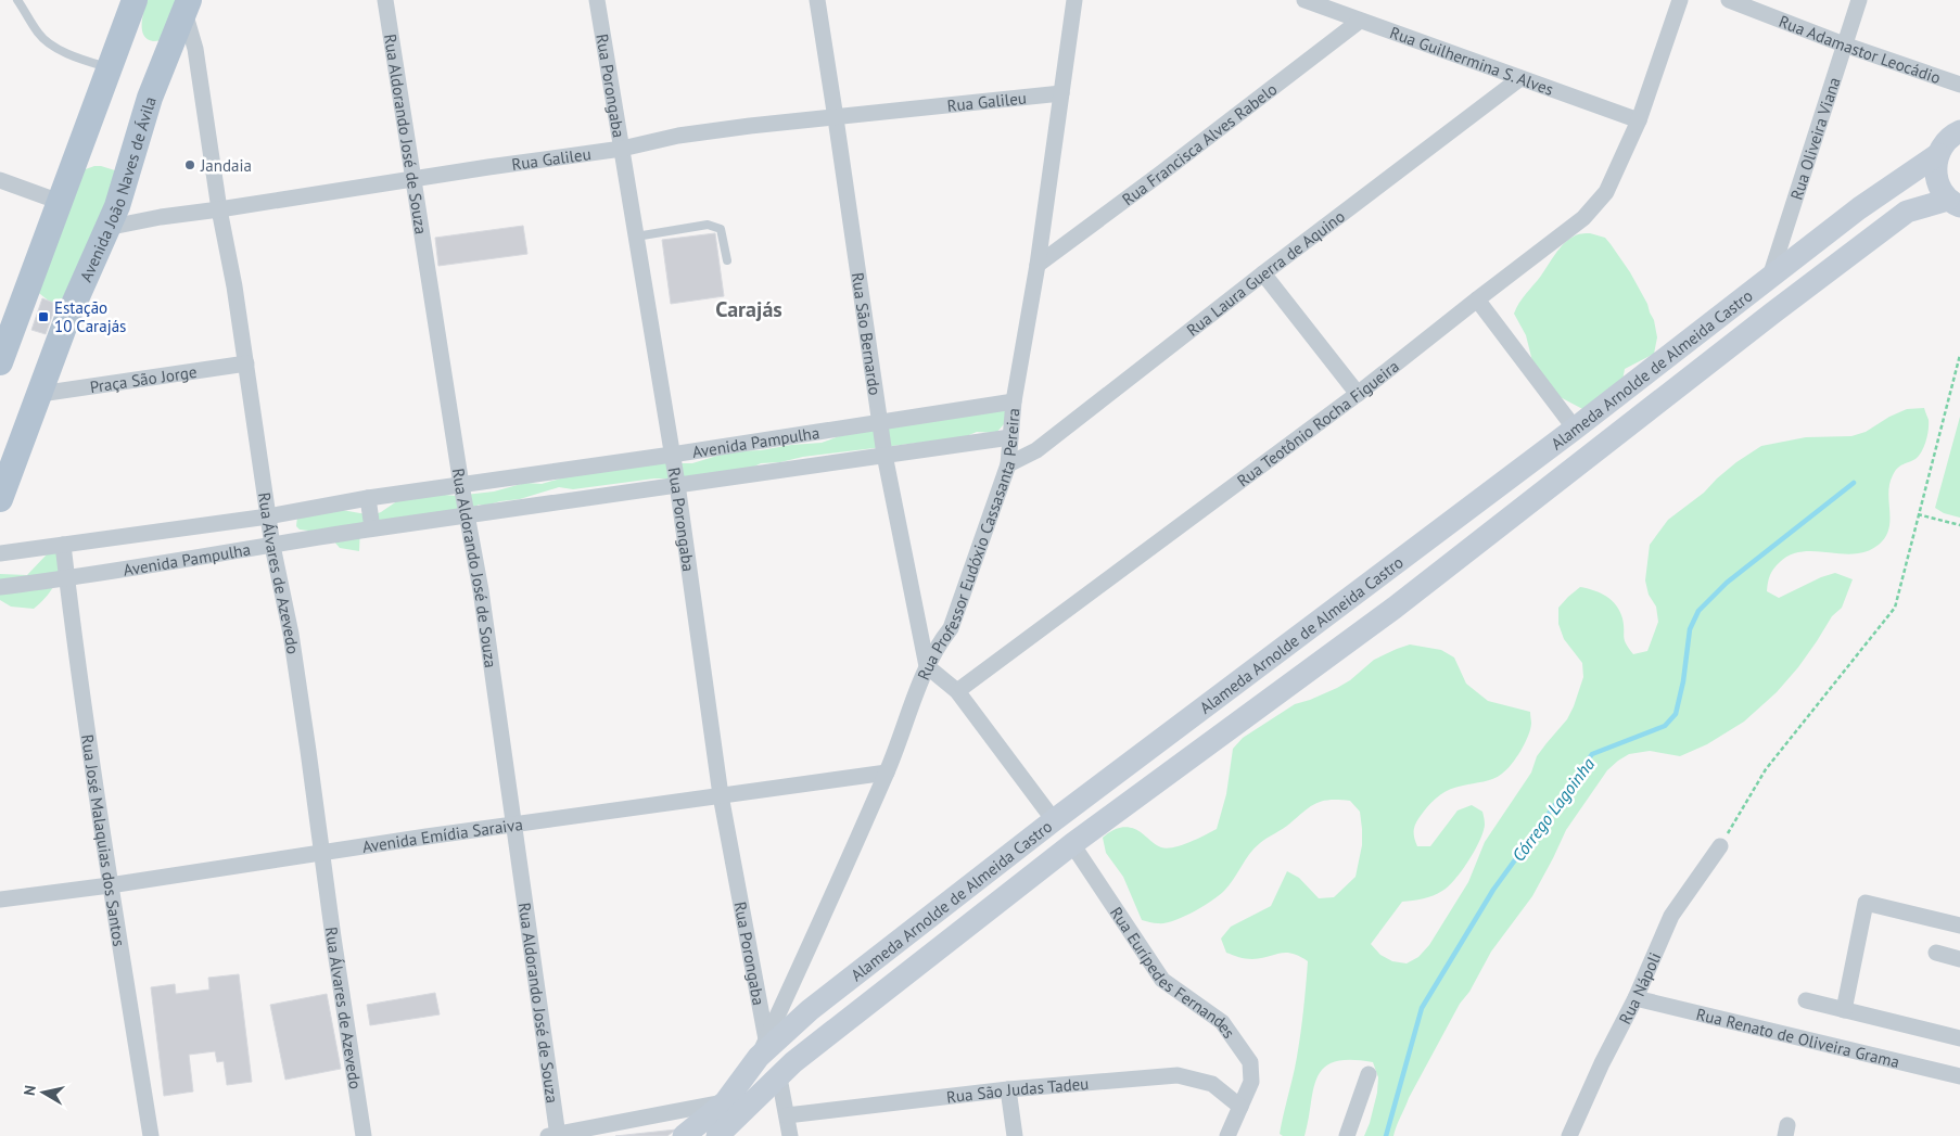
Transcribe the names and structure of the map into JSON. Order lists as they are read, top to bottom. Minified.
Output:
{"streets":{"main road":["Avenida João Naves de Ávila","Alameda Arnolde de Almeida Castro"],"street":["Rua Adamastor Leocádio","Rua Guilhermina S. Alves","Rua Porongaba","Rua Galileu","Rua Aldorando José de Souza","Rua Oliveira Viana","Rua Francisca Alves Rabelo","Rua Laura Guerra de Aquino","Rua São Bernardo","Praça São Jorge","Rua Teotônio Rocha Figueira","Avenida Pampulha","Rua Professor Eudóxio Cassasanta Pereira","Rua Álvares de Azevedo","Avenida Emídia Saraiva","Rua José Malaquias dos Santos","Rua Eurípedes Fernandes","Rua Nápoli","Rua Renato de Oliveira Grama","Rua São Judas Tadeu"]},"crossings":[["Rua Adamastor Leocádio","Rua Oliveira Viana"],["Rua Guilhermina S. Alves","Rua Francisca Alves Rabelo"],["Rua Guilhermina S. Alves","Rua Laura Guerra de Aquino"],["Rua Guilhermina S. Alves","Rua Teotônio Rocha Figueira"],["Rua Porongaba","Rua Galileu"],["Rua Porongaba","Alameda Arnolde de Almeida Castro"],["Rua Porongaba","Avenida Pampulha"],["Rua Porongaba","Rua Professor Eudóxio Cassasanta Pereira"],["Rua Porongaba","Avenida Emídia Saraiva"],["Rua Galileu","Rua Aldorando José de Souza"],["Rua Galileu","Avenida João Naves de Ávila"],["Rua Galileu","Rua São Bernardo"],["Rua Galileu","Rua Professor Eudóxio Cassasanta Pereira"],["Rua Galileu","Rua Álvares de Azevedo"],["Rua Aldorando José de Souza","Avenida Pampulha"],["Rua Aldorando José de Souza","Avenida Emídia Saraiva"],["Rua Oliveira Viana","Alameda Arnolde de Almeida Castro"],["Rua Francisca Alves Rabelo","Rua Professor Eudóxio Cassasanta Pereira"],["Avenida João Naves de Ávila","Praça São Jorge"],["Avenida João Naves de Ávila","Rua Álvares de Azevedo"],["Rua Laura Guerra de Aquino","Rua Professor Eudóxio Cassasanta Pereira"],["Rua São Bernardo","Avenida Pampulha"],["Rua São Bernardo","Rua Professor Eudóxio Cassasanta Pereira"],["Alameda Arnolde de Almeida Castro","Rua Professor Eudóxio Cassasanta Pereira"],["Alameda Arnolde de Almeida Castro","Rua Eurípedes Fernandes"],["Praça São Jorge","Rua Álvares de Azevedo"],["Avenida Pampulha","Rua Professor Eudóxio Cassasanta Pereira"],["Avenida Pampulha","Rua Álvares de Azevedo"],["Avenida Pampulha","Rua José Malaquias dos Santos"],["Rua Professor Eudóxio Cassasanta Pereira","Avenida Emídia Saraiva"],["Rua Álvares de Azevedo","Avenida Emídia Saraiva"],["Avenida Emídia Saraiva","Rua José Malaquias dos Santos"],["Rua Eurípedes Fernandes","Rua São Judas Tadeu"],["Rua Nápoli","Rua Renato de Oliveira Grama"]],"districts":["Carajás"],"water":["Córrego Lagoinha"],"places":{"other":["Jandaia"],"transit":["Estação 10 Carajás"]},"north":"left"}
